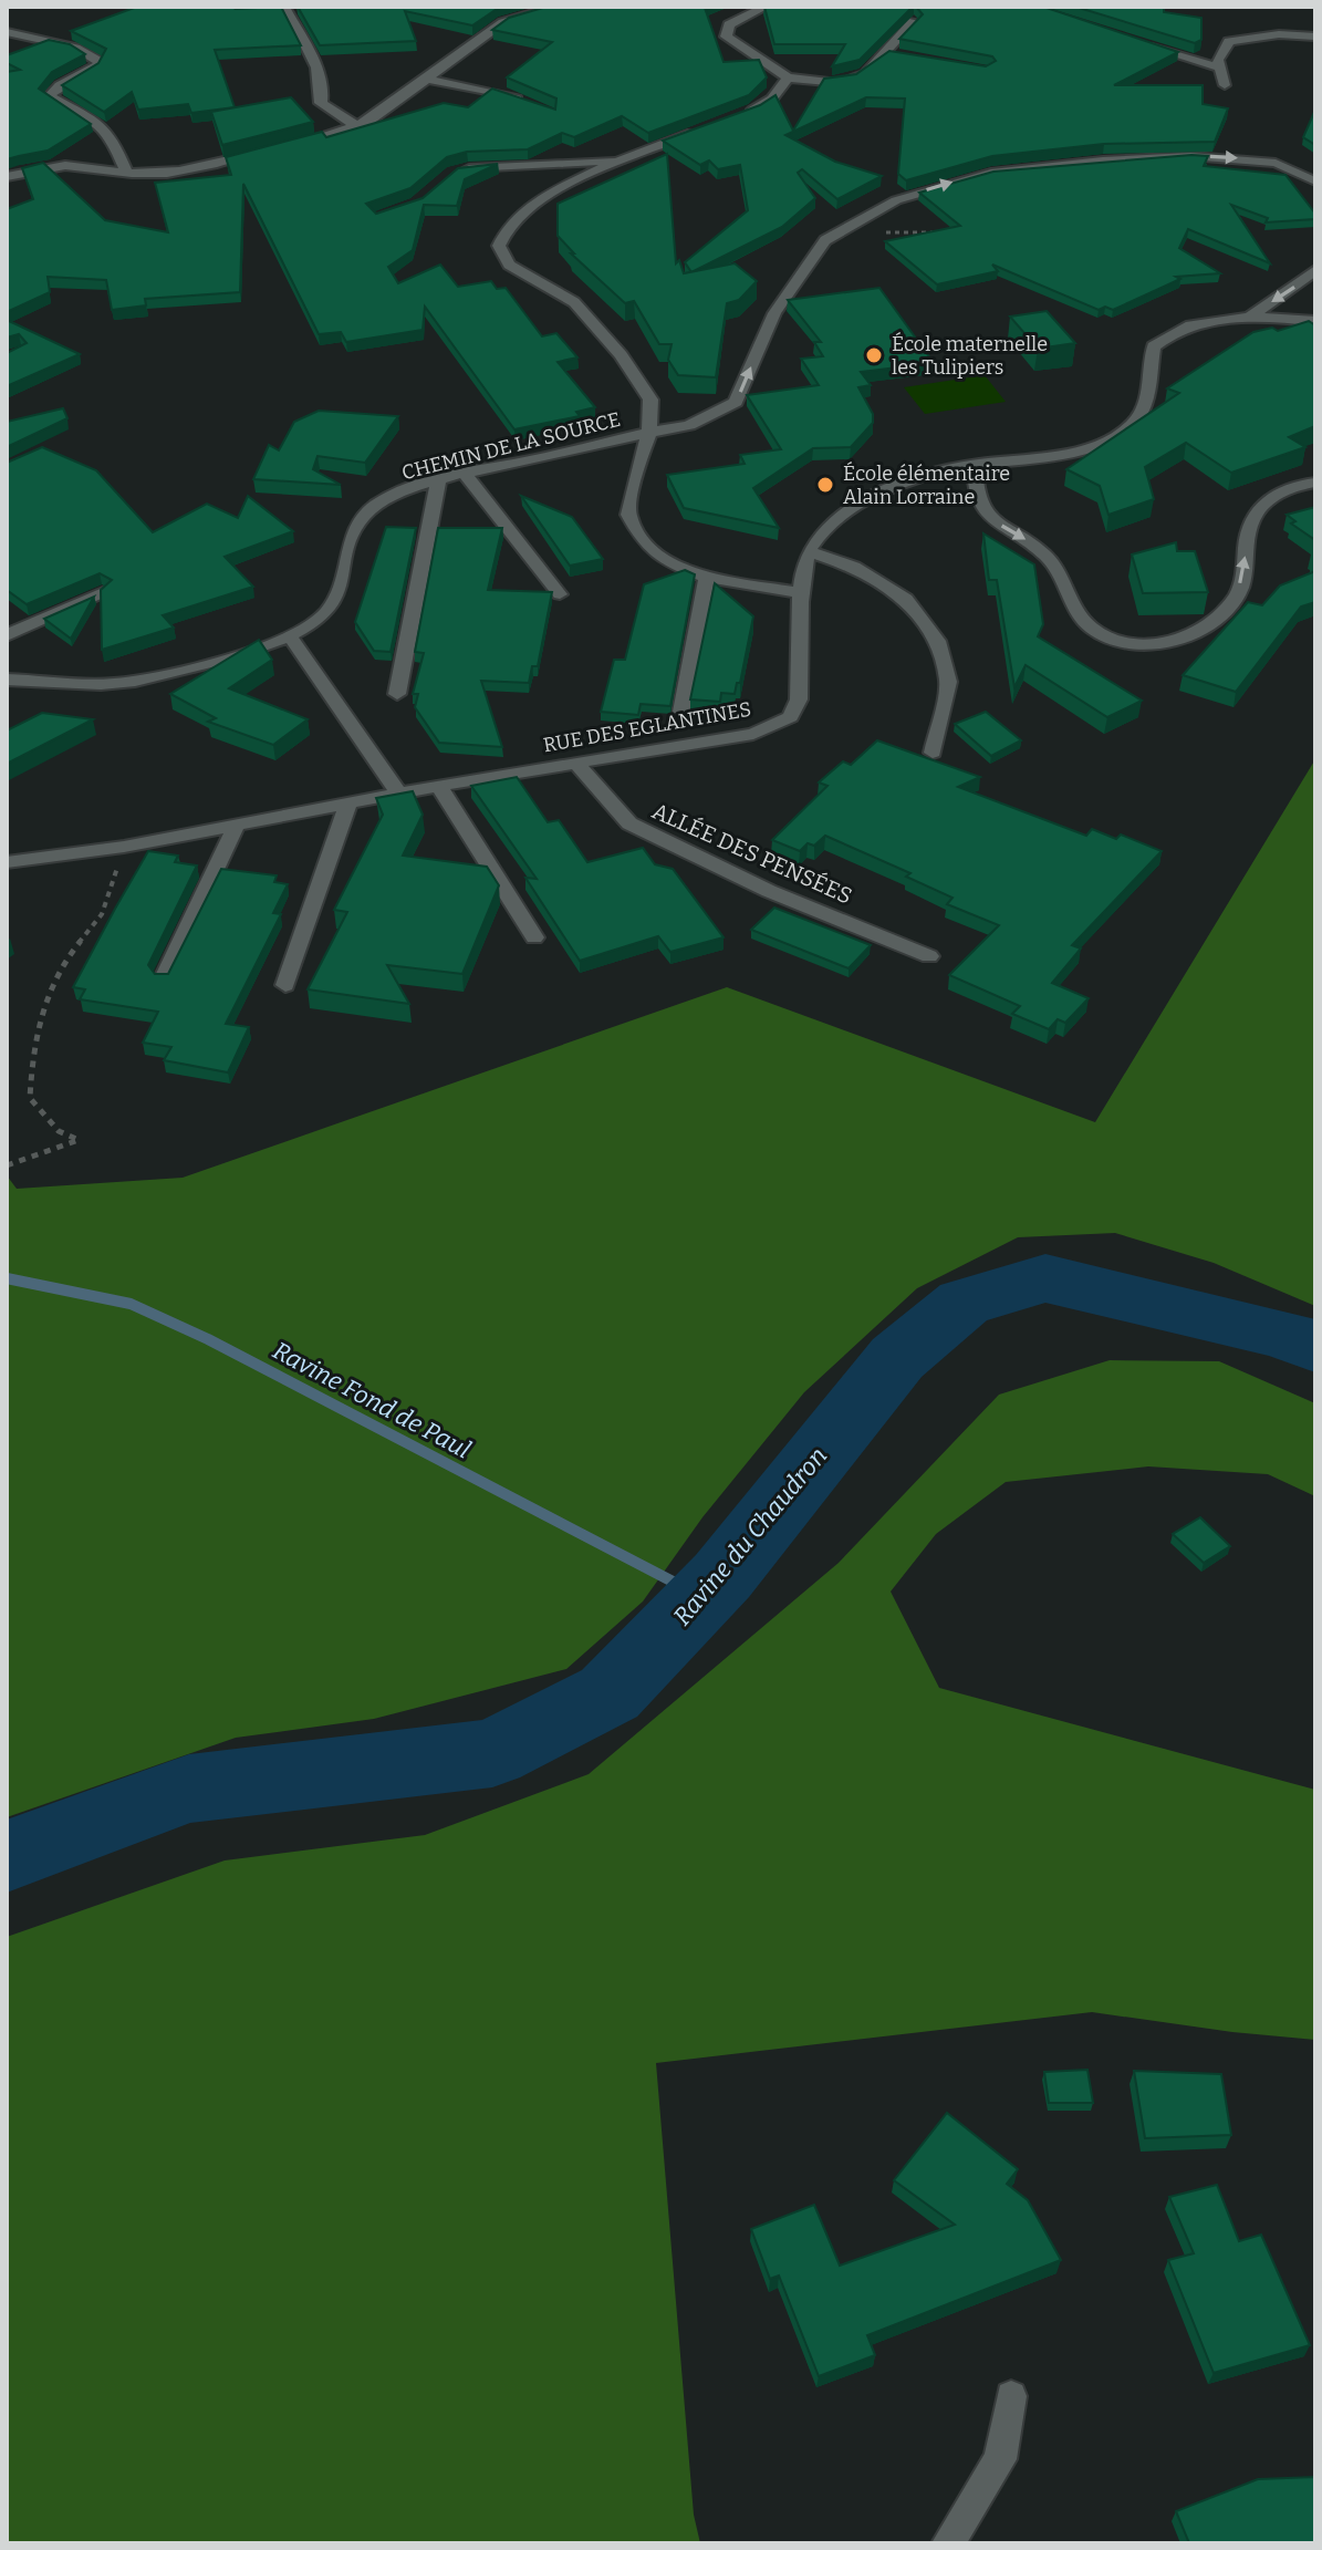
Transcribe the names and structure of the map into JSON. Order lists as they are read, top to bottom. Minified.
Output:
{"streets":{"street":["CHEMIN DE LA SOURCE","RUE DES EGLANTINES","ALLÉE DES PENSÉES"]},"crossings":[["RUE DES EGLANTINES","ALLÉE DES PENSÉES"]],"water":["Ravine Fond de Paul","Ravine du Chaudron"],"places":["École maternelle les Tulipiers","École élémentaire Alain Lorraine"]}
